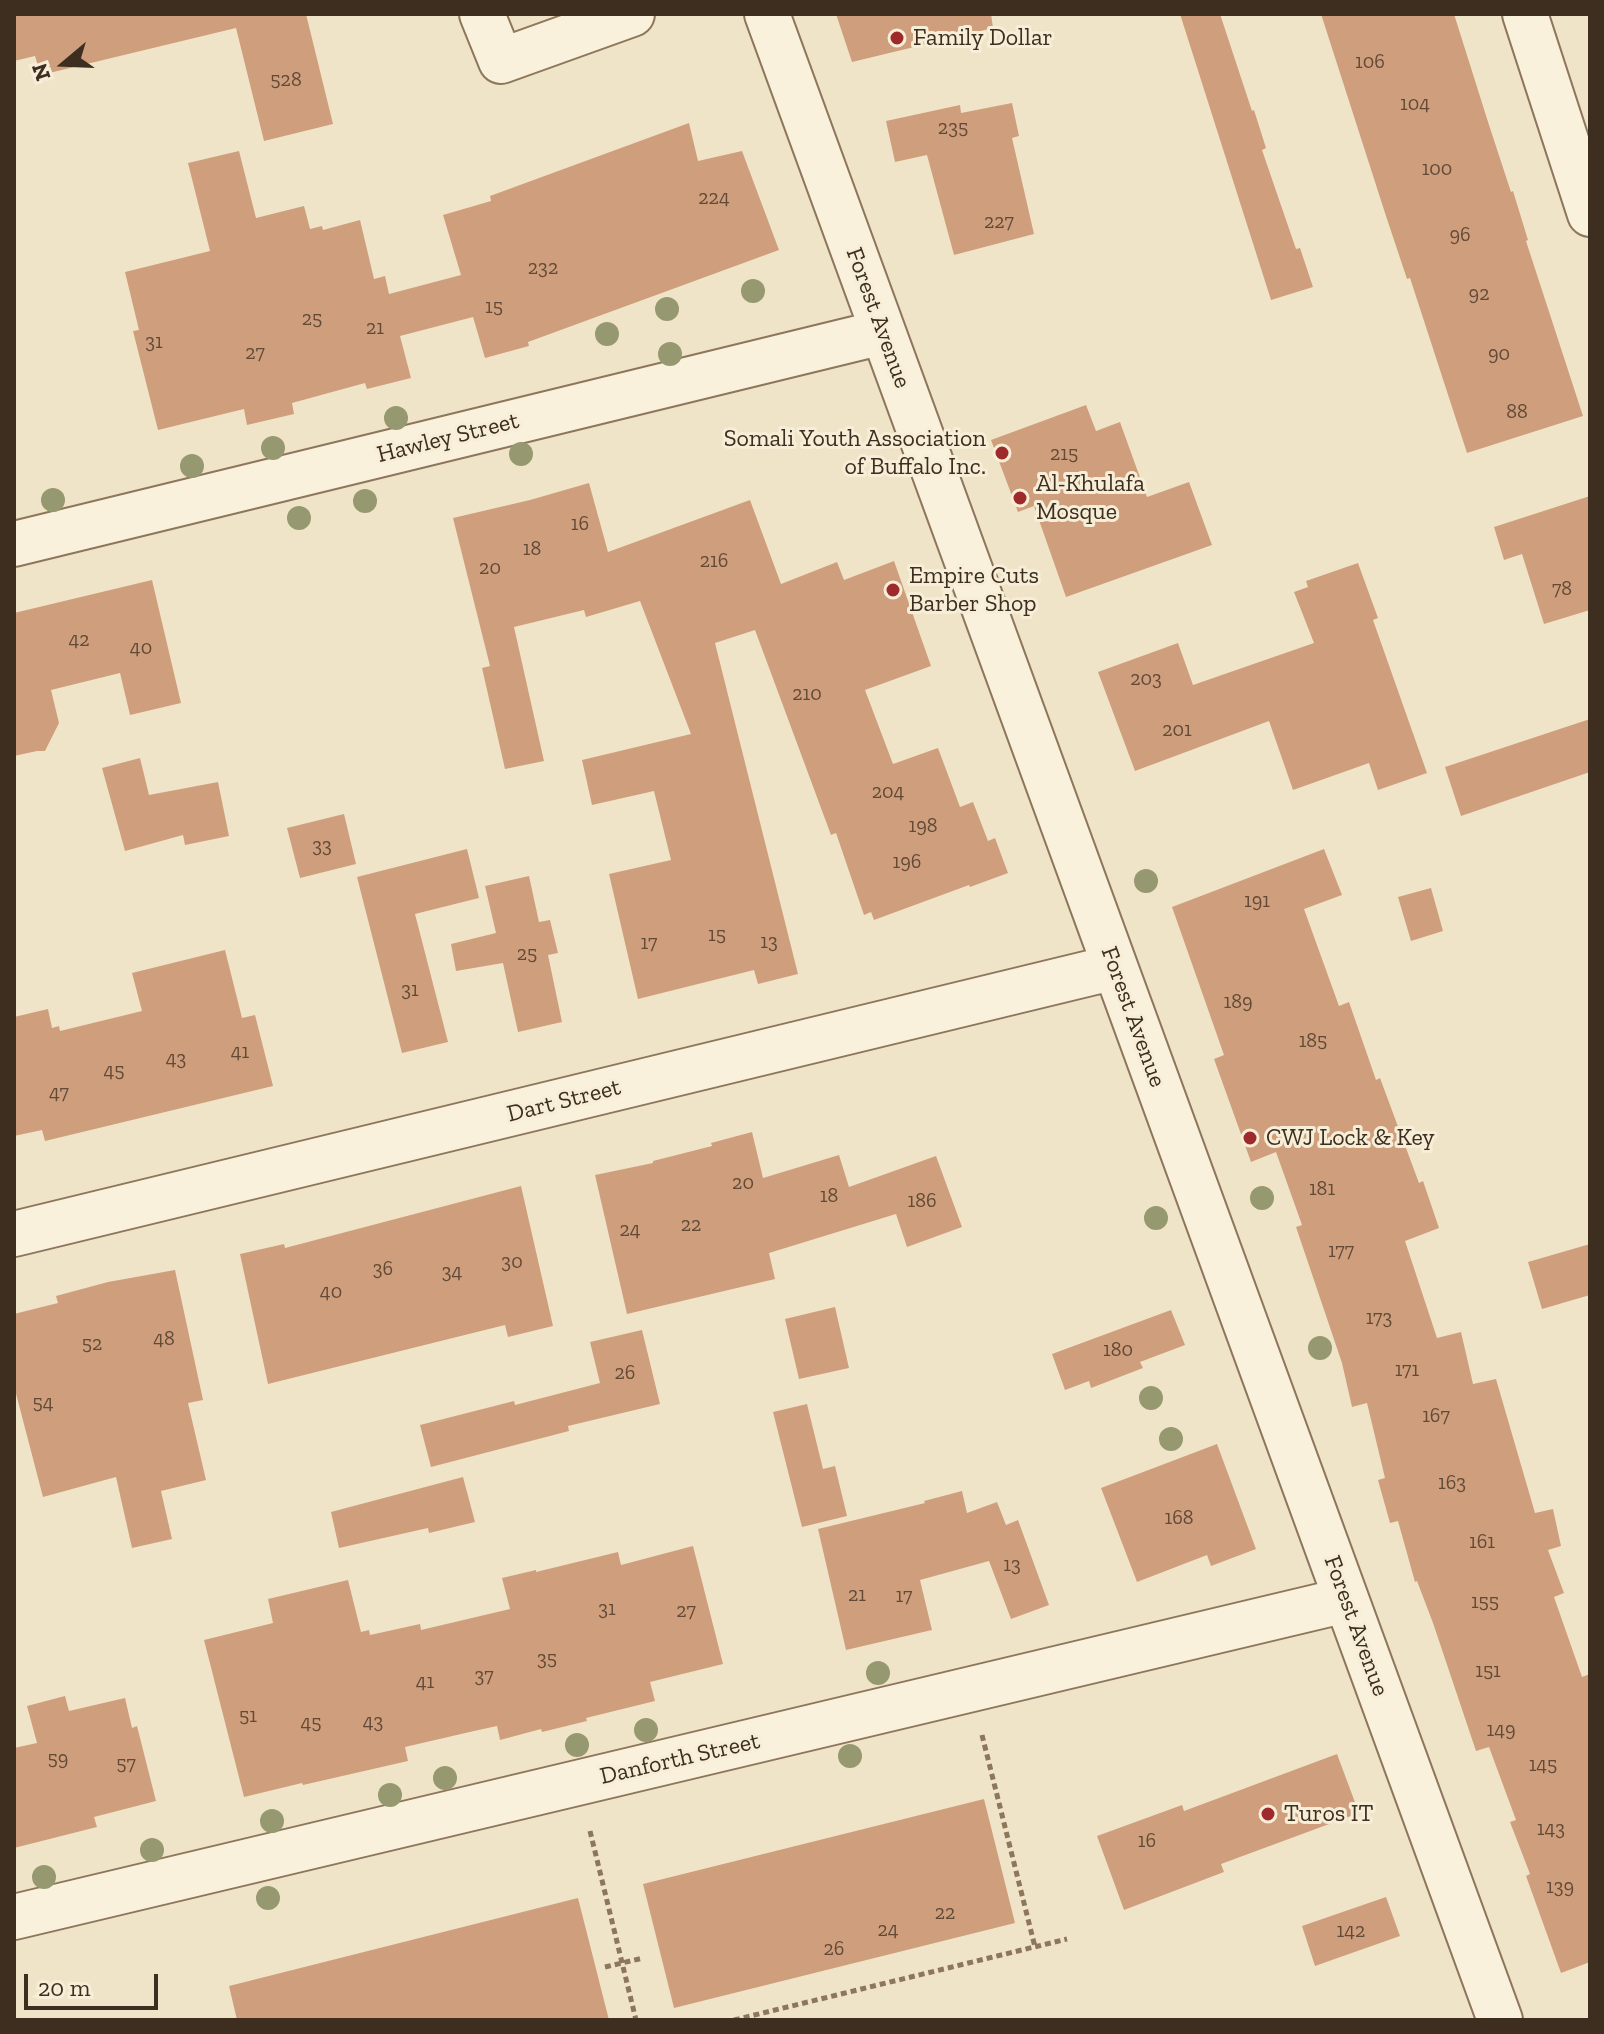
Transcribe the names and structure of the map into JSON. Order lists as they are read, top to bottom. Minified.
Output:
{"streets":{"street":["Forest Avenue","Hawley Street","Dart Street","Danforth Street"]},"crossings":[["Forest Avenue","Hawley Street"],["Forest Avenue","Dart Street"],["Forest Avenue","Danforth Street"]],"places":["Family Dollar","Somali Youth Association of Buffalo Inc.","Al-Khulafa Mosque","Empire Cuts Barber Shop","CWJ Lock & Key","Turos IT"],"house_numbers":["106","528","104","235","100","224","227","96","232","92","15","25","21","31","27","90","88","215","16","18","216","20","78","42","40","203","210","201","204","198","33","196","191","15","13","17","25","31","189","185","41","43","45","47","20","181","18","186","22","24","177","30","36","34","40","173","48","52","180","171","26","54","167","163","168","161","13","21","17","155","31","27","35","151","37","41","51","43","45","149","59","57","145","143","16","139","22","24","142","26"],"scale_bar":"20 m","north":"left"}
